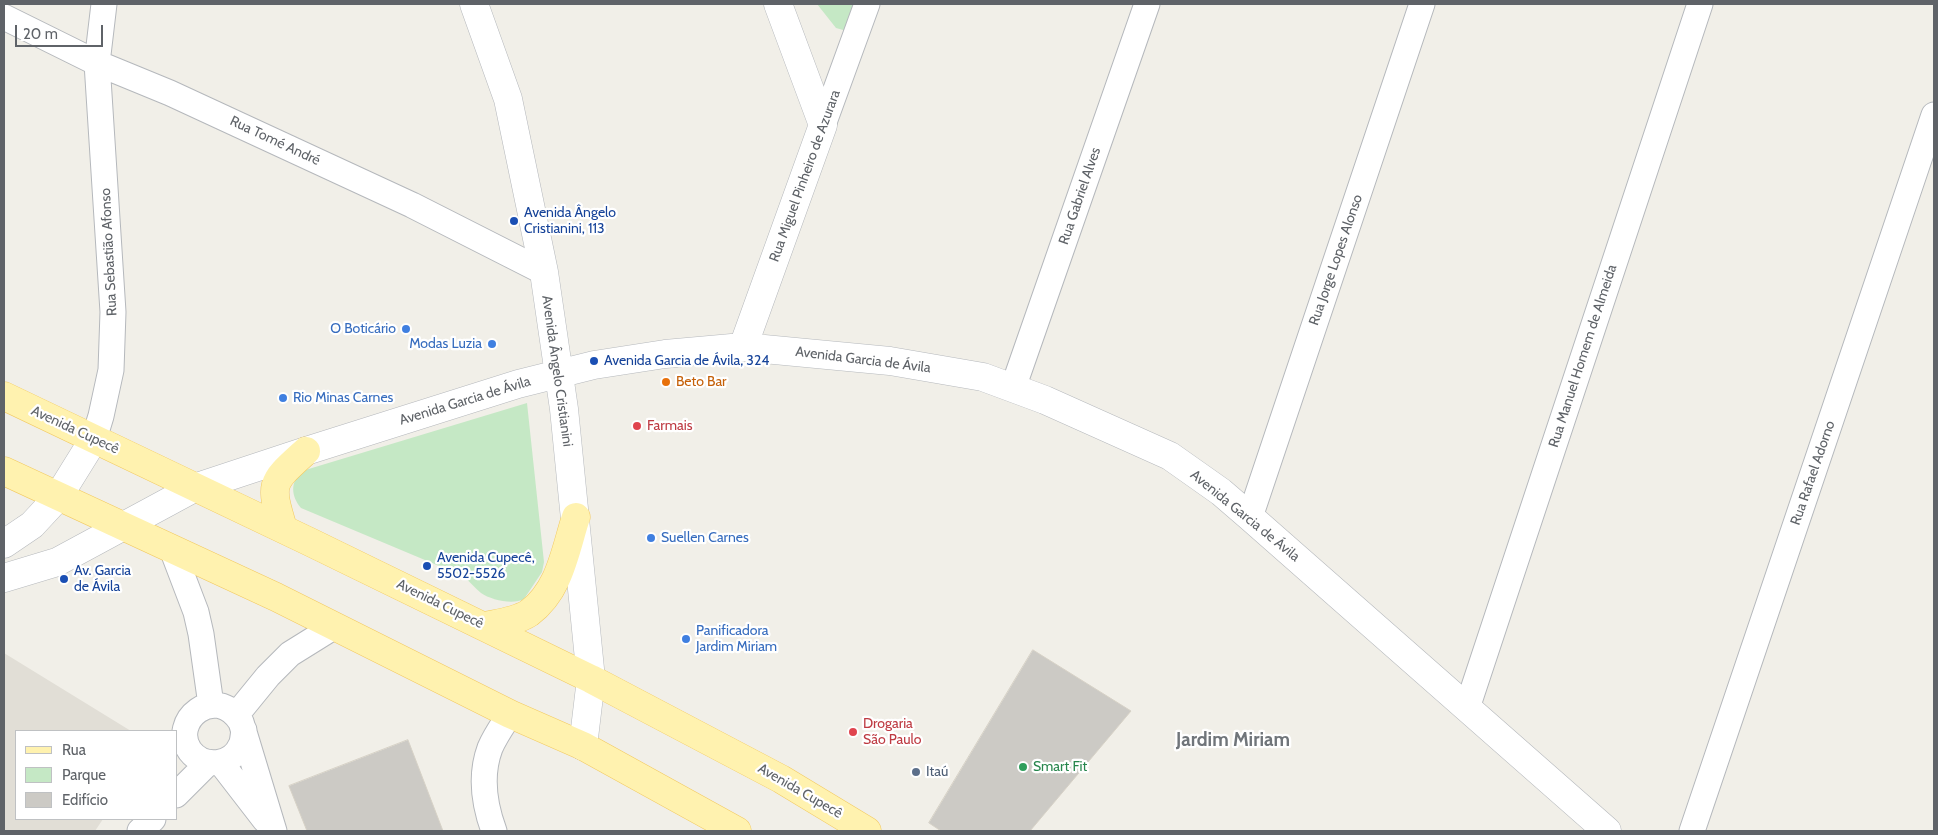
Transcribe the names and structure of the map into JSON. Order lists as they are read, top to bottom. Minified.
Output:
{"streets":{"main road":["Avenida Cupecê"],"street":["Rua Tomé André","Rua Miguel Pinheiro de Azurara","Rua Gabriel Alves","Rua Sebastião Afonso","Rua Jorge Lopes Alonso","Rua Manuel Homem de Almeida","Avenida Garcia de Ávila","Avenida Ângelo Cristianini","Rua Rafael Adorno"]},"crossings":[["Rua Tomé André","Rua Sebastião Afonso"],["Rua Tomé André","Avenida Ângelo Cristianini"],["Rua Miguel Pinheiro de Azurara","Avenida Garcia de Ávila"],["Rua Gabriel Alves","Avenida Garcia de Ávila"],["Rua Sebastião Afonso","Avenida Cupecê"],["Rua Jorge Lopes Alonso","Avenida Garcia de Ávila"],["Rua Manuel Homem de Almeida","Avenida Garcia de Ávila"],["Avenida Garcia de Ávila","Avenida Ângelo Cristianini"],["Avenida Garcia de Ávila","Avenida Cupecê"],["Avenida Ângelo Cristianini","Avenida Cupecê"]],"districts":["Jardim Miriam"],"places":["Avenida Ângelo Cristianini, 113","O Boticário","Modas Luzia","Avenida Garcia de Ávila, 324","Beto Bar","Rio Minas Carnes","Farmais","Suellen Carnes","Avenida Cupecê, 5502-5526","Av. Garcia de Ávila","Panificadora Jardim Miriam","Drogaria São Paulo","Smart Fit","Itaú"],"legend":["Rua","Parque","Edifício"],"scale_bar":"20 m"}
